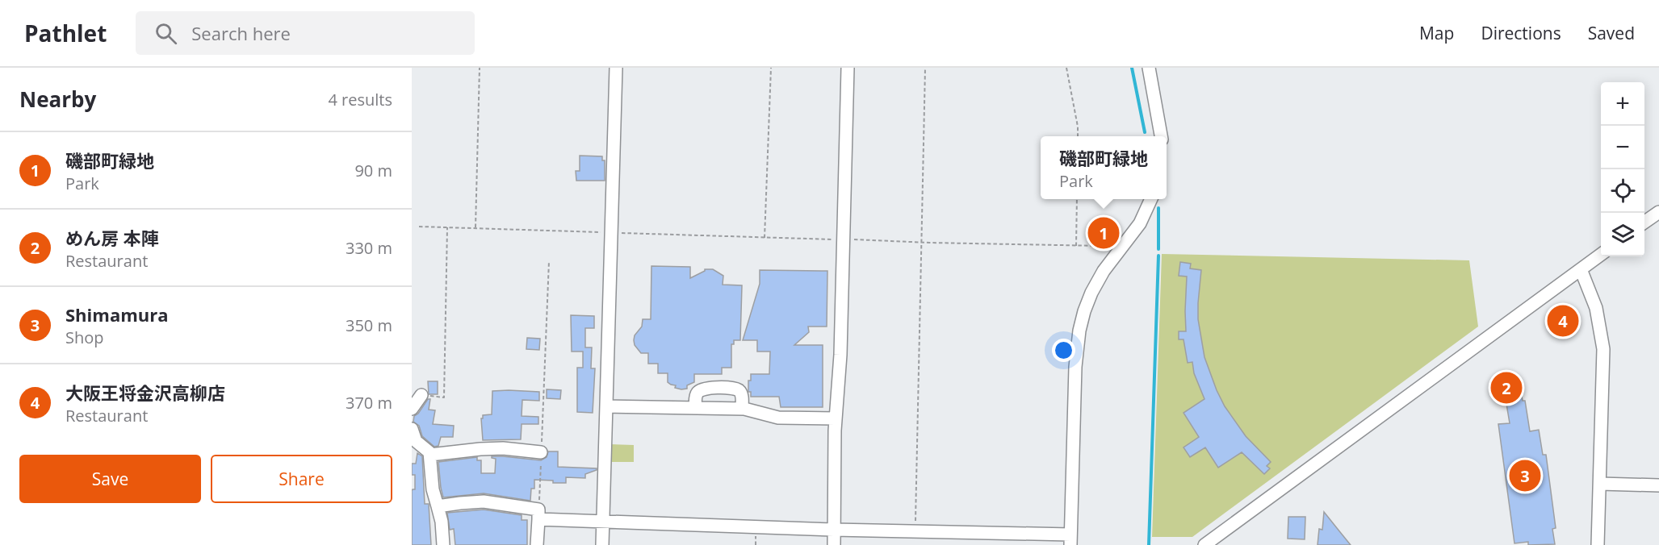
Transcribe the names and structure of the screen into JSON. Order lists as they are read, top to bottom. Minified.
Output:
{"page":{"header":"Pathlet","search":"Search here","nav":["Map","Directions","Saved"],"heading":["Nearby","4 results"],"map_buttons":["+","−"],"list":[{"mark":"1","name":"磯部町緑地","note":"Park","value":"90 m"},{"mark":"2","name":"めん房 本陣","note":"Restaurant","value":"330 m"},{"mark":"3","name":"Shimamura","note":"Shop","value":"350 m"},{"mark":"4","name":"大阪王将金沢高柳店","note":"Restaurant","value":"370 m"}],"popup":["磯部町緑地","Park"],"pins":["1","4","2","3"],"buttons":["Save","Share"]}}
